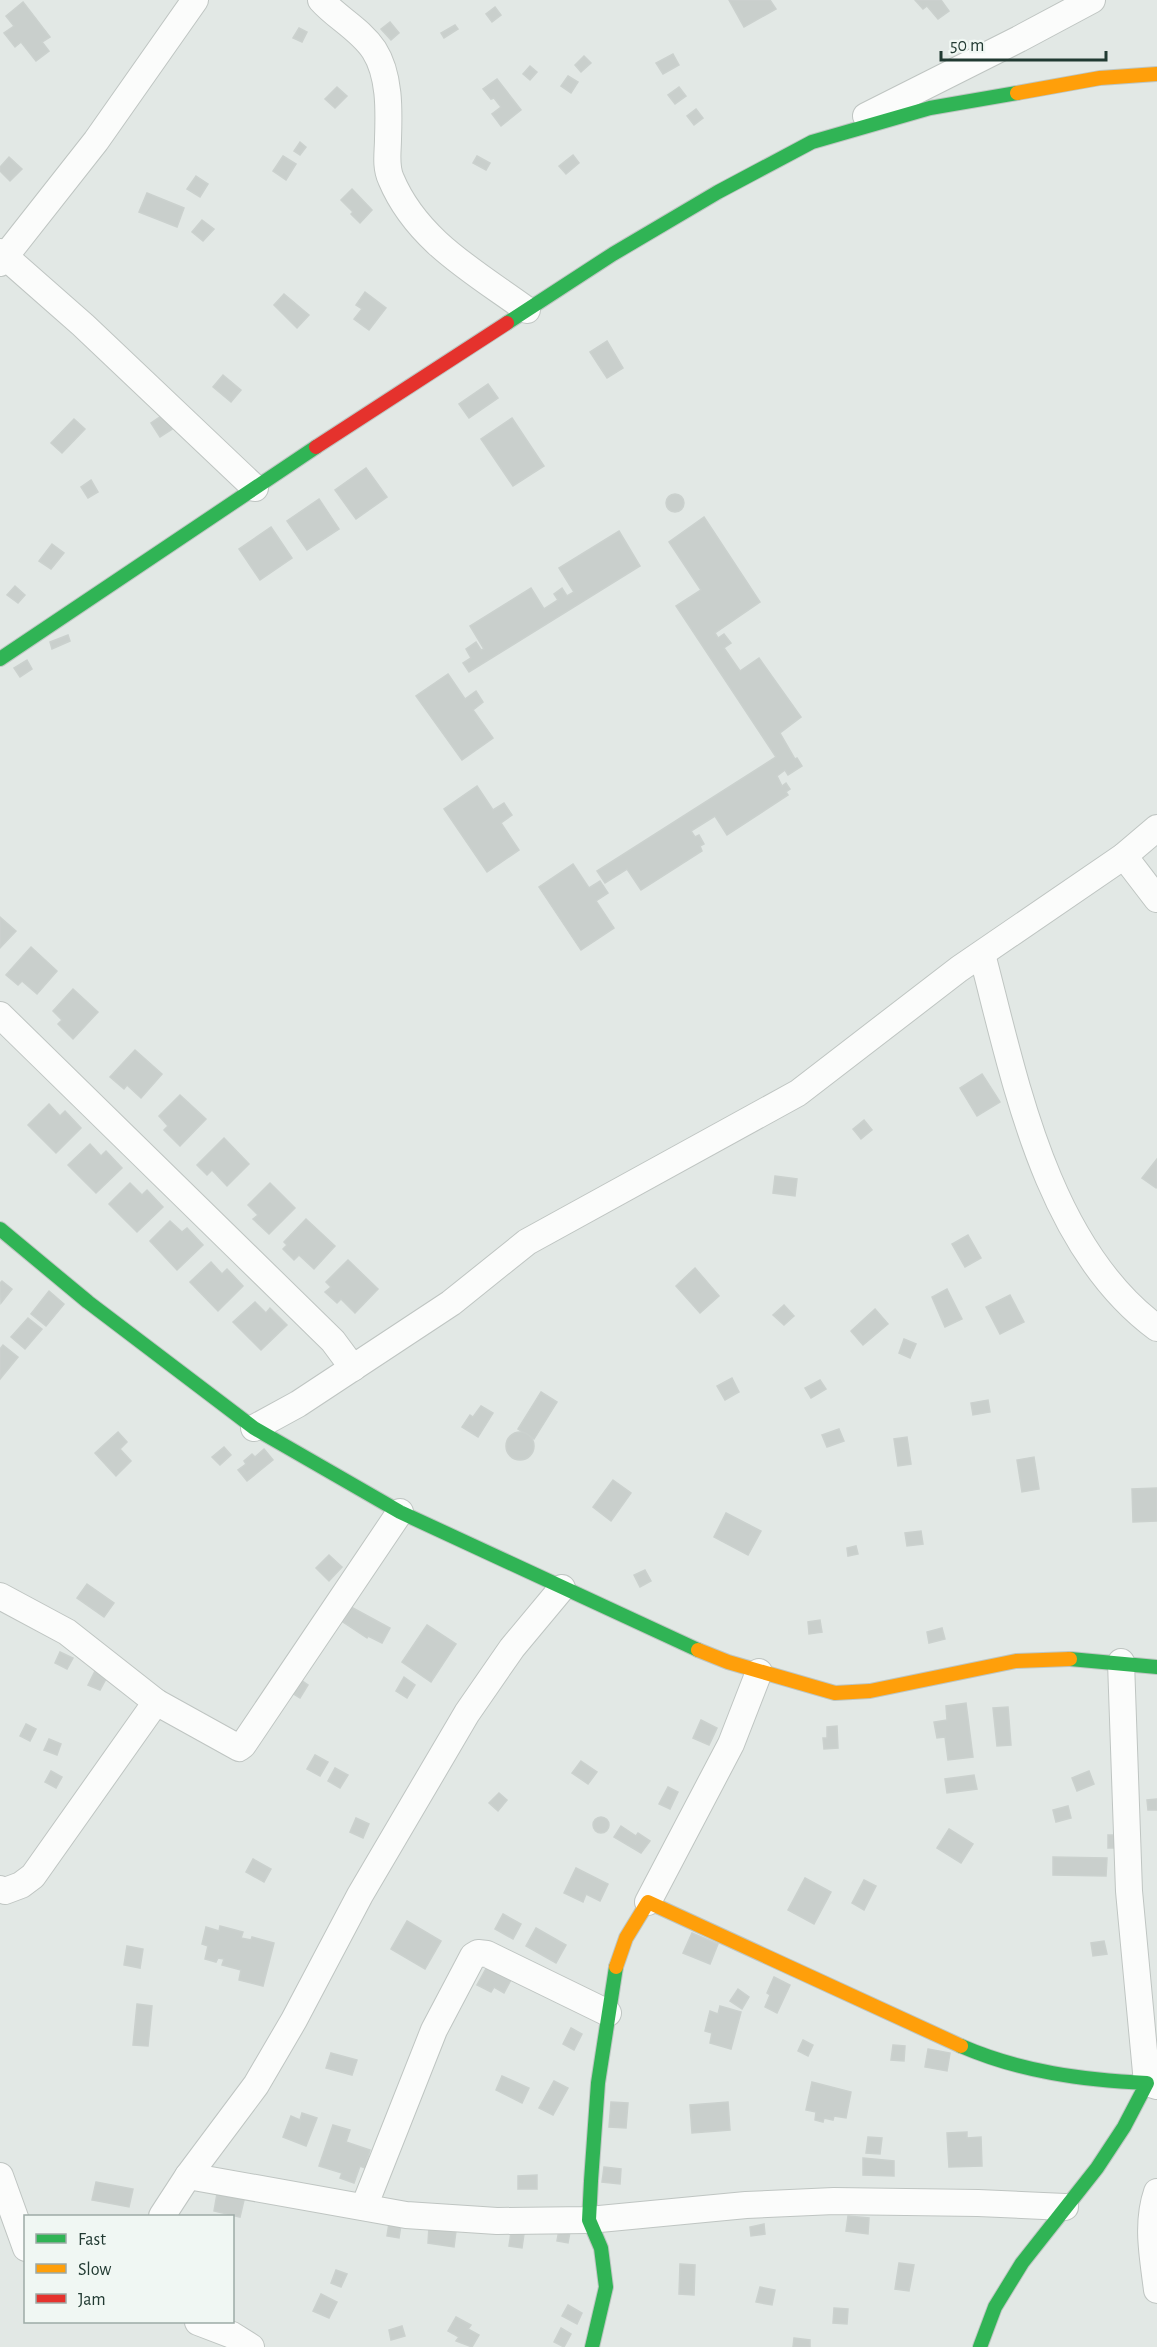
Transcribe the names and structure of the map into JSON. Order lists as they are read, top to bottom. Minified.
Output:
{"legend":["Fast","Slow","Jam"],"scale_bar":"50 m"}
